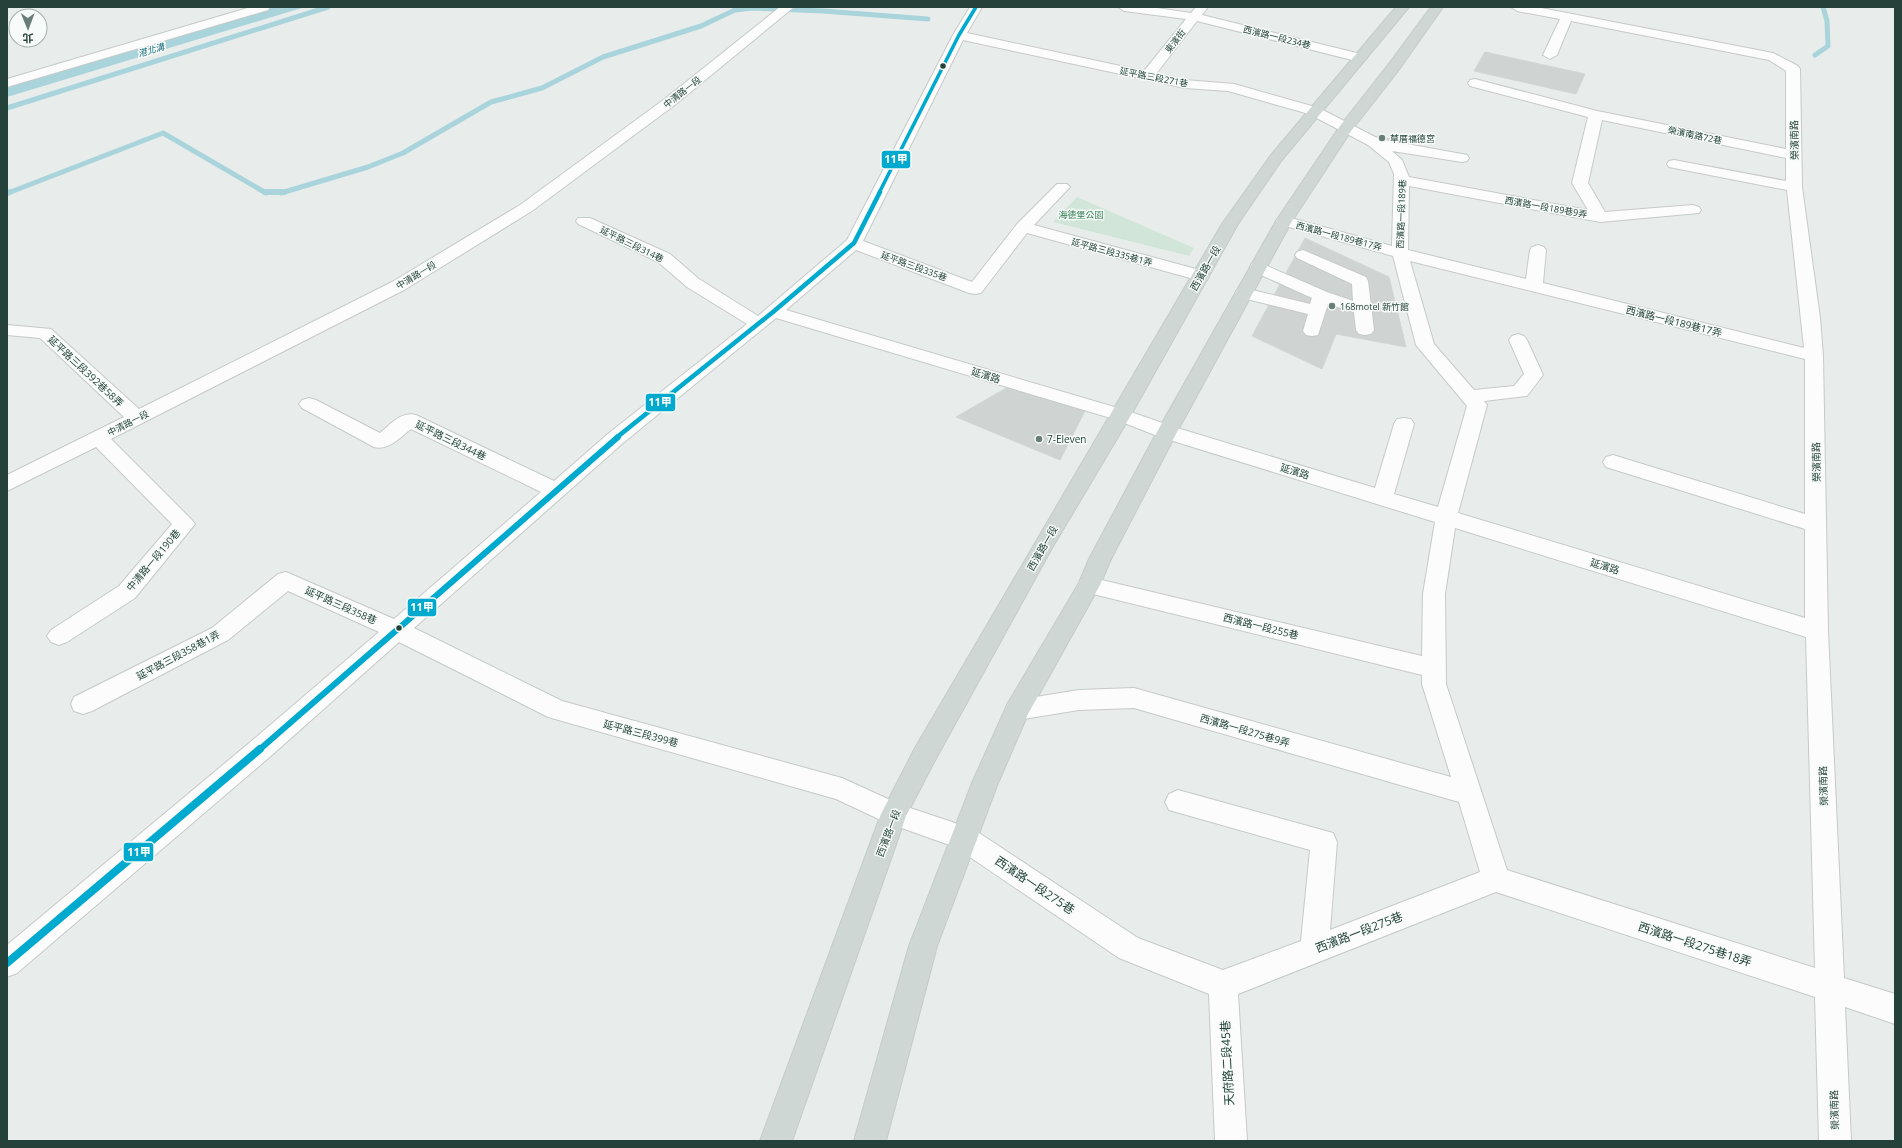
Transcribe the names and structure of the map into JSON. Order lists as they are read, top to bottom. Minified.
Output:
{"streets":{"main road":["西濱路一段"],"street":["西濱路一段234巷","東濱街","延平路三段271巷","中清路一段","榮濱南路72巷","榮濱南路","西濱路一段189巷9弄","西濱路一段189巷","西濱路一段189巷17弄","延平路三段314巷","延平路三段335巷1弄","延平路三段335巷","延平路三段392巷58弄","延濱路","延平路三段344巷","中清路一段190巷","延平路三段358巷","西濱路一段255巷","延平路三段358巷1弄","西濱路一段275巷9弄","延平路三段399巷","西濱路一段275巷","西濱路一段275巷18弄","天府路二段45巷"]},"crossings":[["西濱路一段234巷","東濱街"],["西濱路一段234巷","西濱路一段"],["東濱街","延平路三段271巷"],["延平路三段271巷","西濱路一段189巷"],["延平路三段271巷","西濱路一段"],["中清路一段","延平路三段392巷58弄"],["中清路一段","中清路一段190巷"],["榮濱南路72巷","榮濱南路"],["榮濱南路","西濱路一段189巷17弄"],["榮濱南路","延濱路"],["榮濱南路","西濱路一段275巷18弄"],["西濱路一段189巷9弄","西濱路一段189巷"],["西濱路一段189巷","西濱路一段189巷17弄"],["西濱路一段189巷","延濱路"],["延平路三段314巷","延濱路"],["延平路三段335巷1弄","延平路三段335巷"],["延平路三段335巷1弄","西濱路一段"],["西濱路一段","延濱路"],["西濱路一段","延平路三段399巷"],["西濱路一段","西濱路一段275巷"],["延平路三段358巷","延平路三段358巷1弄"],["延平路三段358巷","延平路三段399巷"],["延平路三段399巷","西濱路一段275巷"],["西濱路一段275巷","西濱路一段275巷18弄"],["西濱路一段275巷","天府路二段45巷"]],"water":["港北溝"],"parks":["海德堡公園"],"places":["草厝福德宮","168motel 新竹館","7-Eleven"],"lines":["transit line 11甲"],"north":"bottom"}
